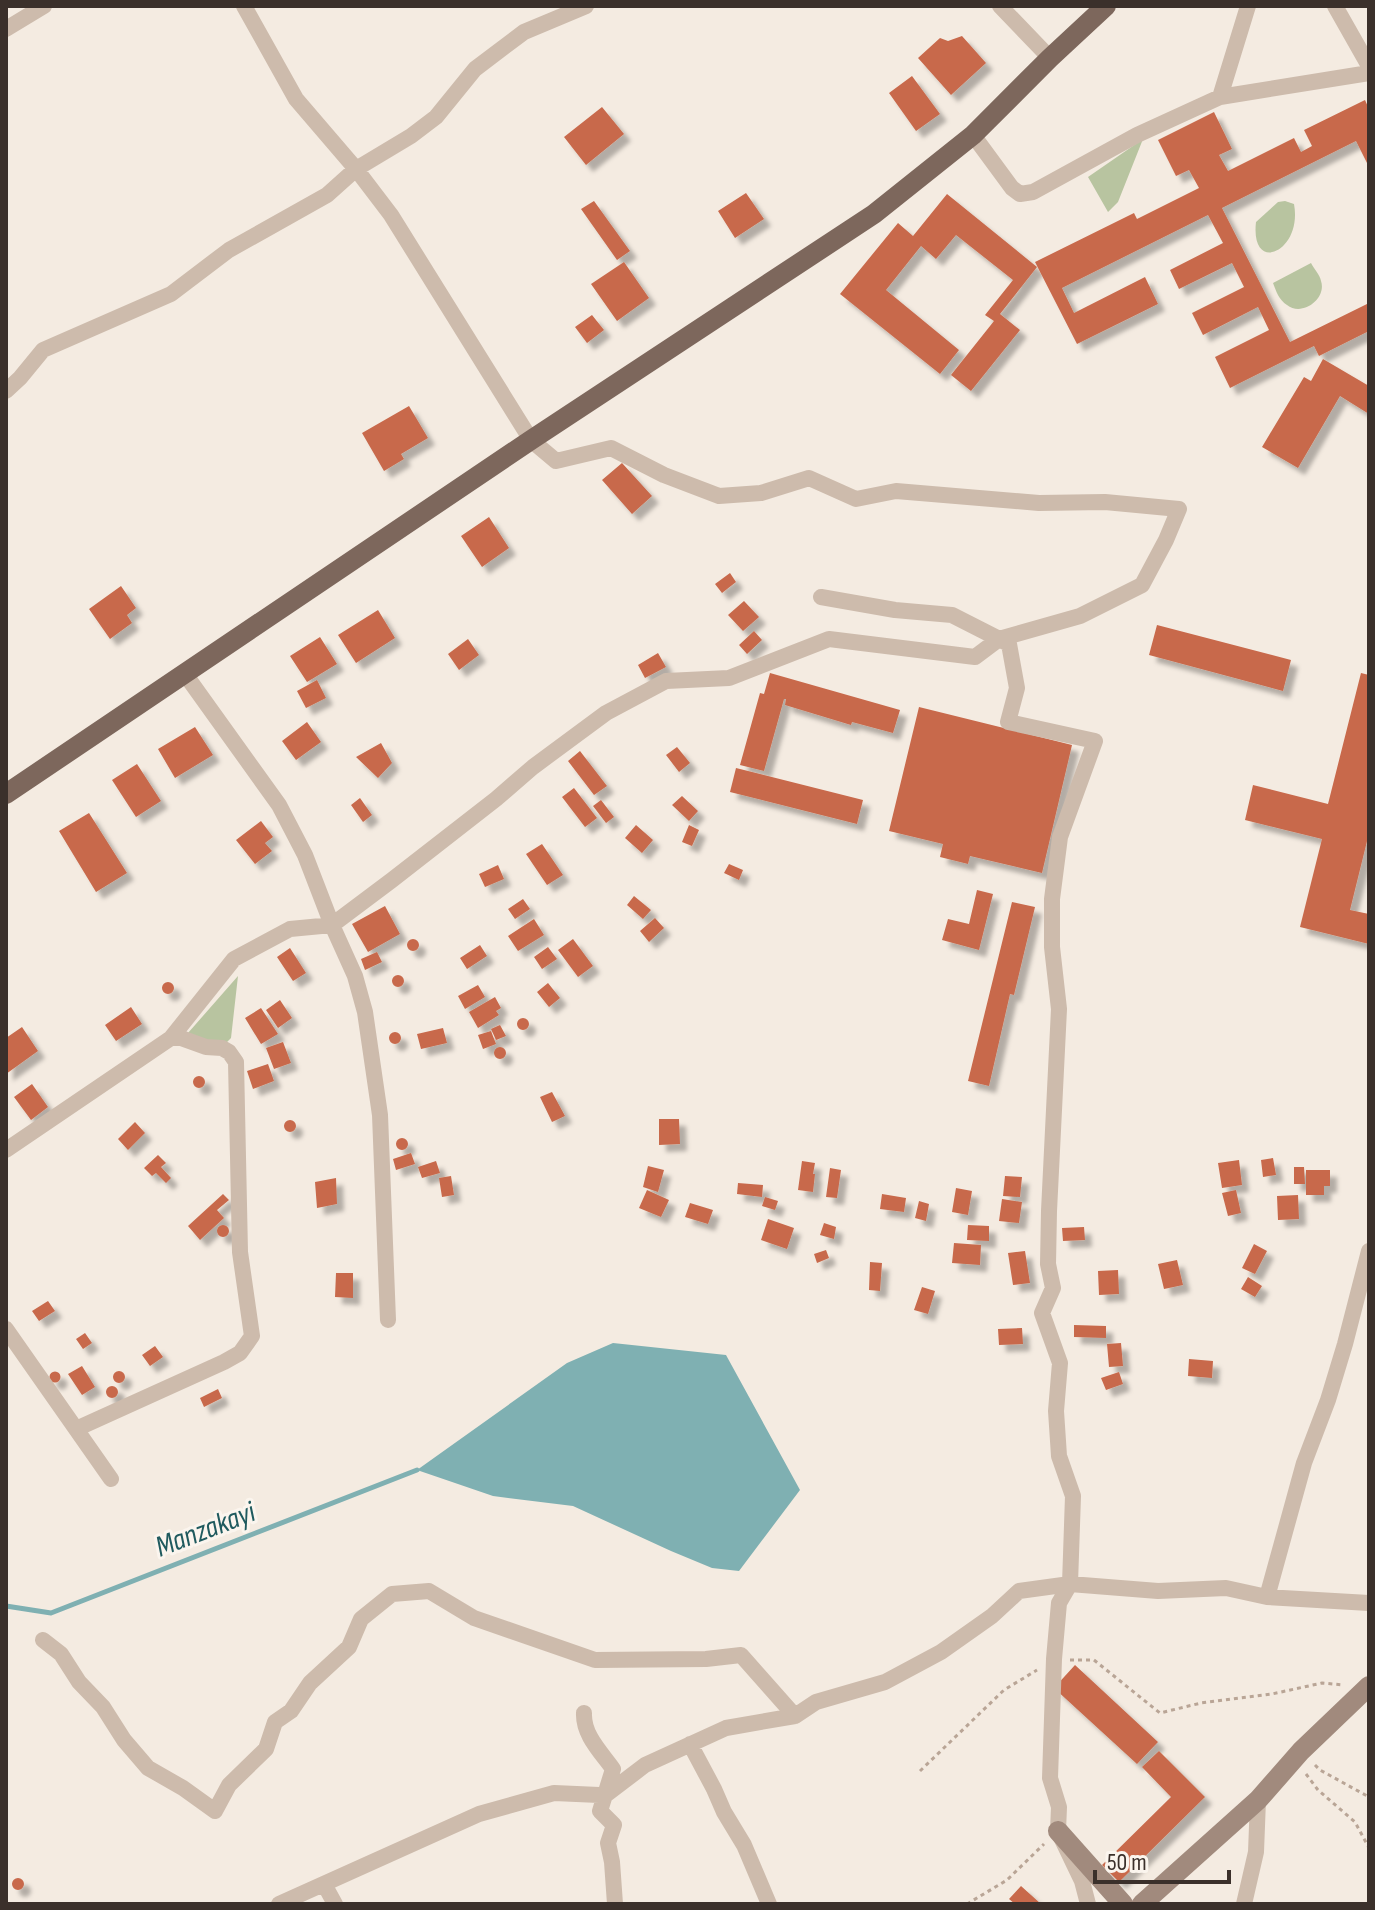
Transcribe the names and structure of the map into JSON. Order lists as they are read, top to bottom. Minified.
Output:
{"water":["Manzakayi"],"scale_bar":"50 m"}
